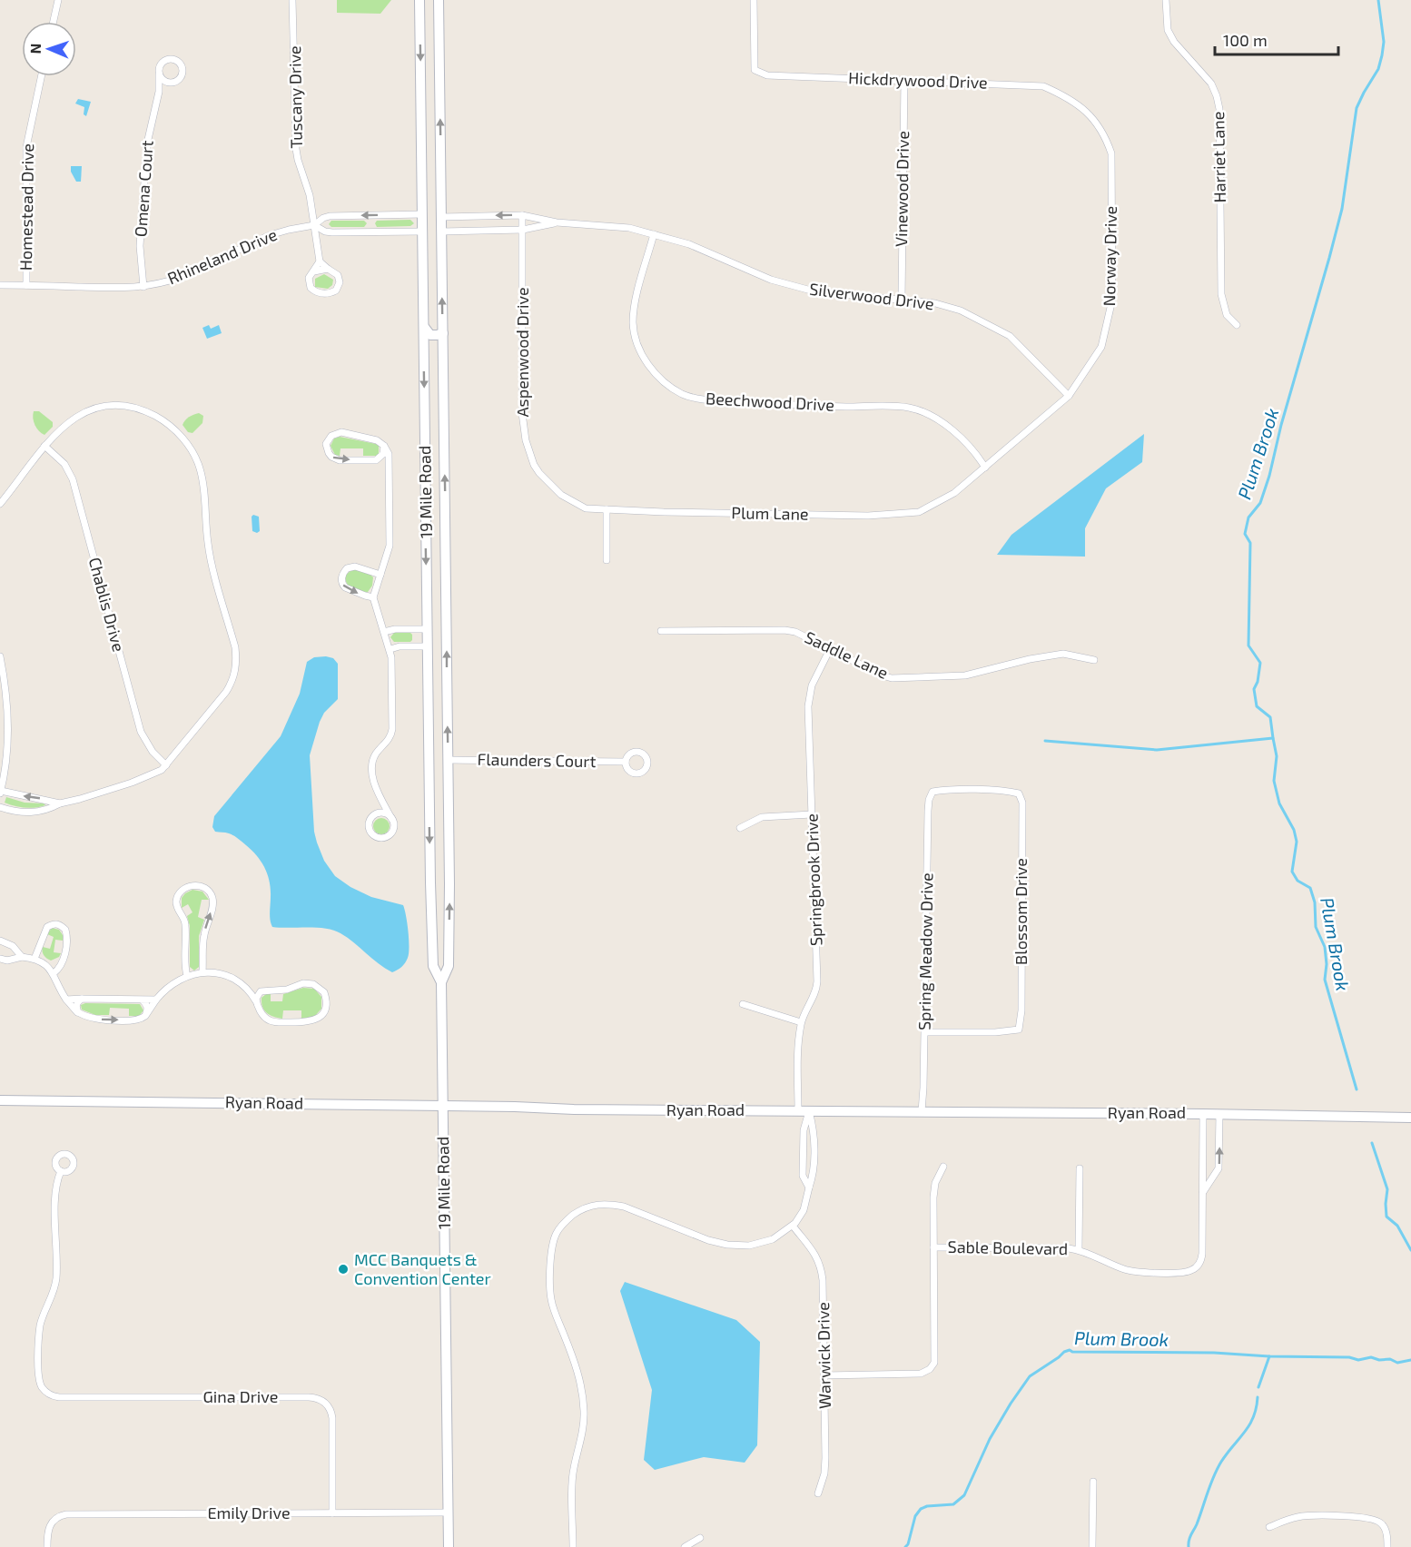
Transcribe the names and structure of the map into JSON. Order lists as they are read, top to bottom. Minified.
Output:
{"streets":{"main road":["19 Mile Road","Ryan Road"],"street":["Hickdrywood Drive","Tuscany Drive","Harriet Lane","Omena Court","Vinewood Drive","Homestead Drive","Norway Drive","Rhineland Drive","Silverwood Drive","Aspenwood Drive","Beechwood Drive","Plum Lane","Chablis Drive","Saddle Lane","Flaunders Court","Springbrook Drive","Blossom Drive","Spring Meadow Drive","Sable Boulevard","Warwick Drive","Gina Drive","Emily Drive"]},"crossings":[["Hickdrywood Drive","Vinewood Drive"],["Hickdrywood Drive","Norway Drive"],["Tuscany Drive","Rhineland Drive"],["Omena Court","Rhineland Drive"],["Vinewood Drive","Silverwood Drive"],["Homestead Drive","Rhineland Drive"],["Norway Drive","Silverwood Drive"],["Norway Drive","Beechwood Drive"],["Norway Drive","Plum Lane"],["Rhineland Drive","19 Mile Road"],["Silverwood Drive","Aspenwood Drive"],["Silverwood Drive","Beechwood Drive"],["Silverwood Drive","19 Mile Road"],["Aspenwood Drive","Plum Lane"],["Beechwood Drive","Plum Lane"],["19 Mile Road","Flaunders Court"],["19 Mile Road","Ryan Road"],["19 Mile Road","Emily Drive"],["Saddle Lane","Springbrook Drive"],["Springbrook Drive","Ryan Road"],["Blossom Drive","Spring Meadow Drive"],["Spring Meadow Drive","Ryan Road"],["Ryan Road","Sable Boulevard"],["Gina Drive","Emily Drive"]],"water":["Plum Brook"],"places":["MCC Banquets & Convention Center"],"scale_bar":"100 m","north":"left"}
